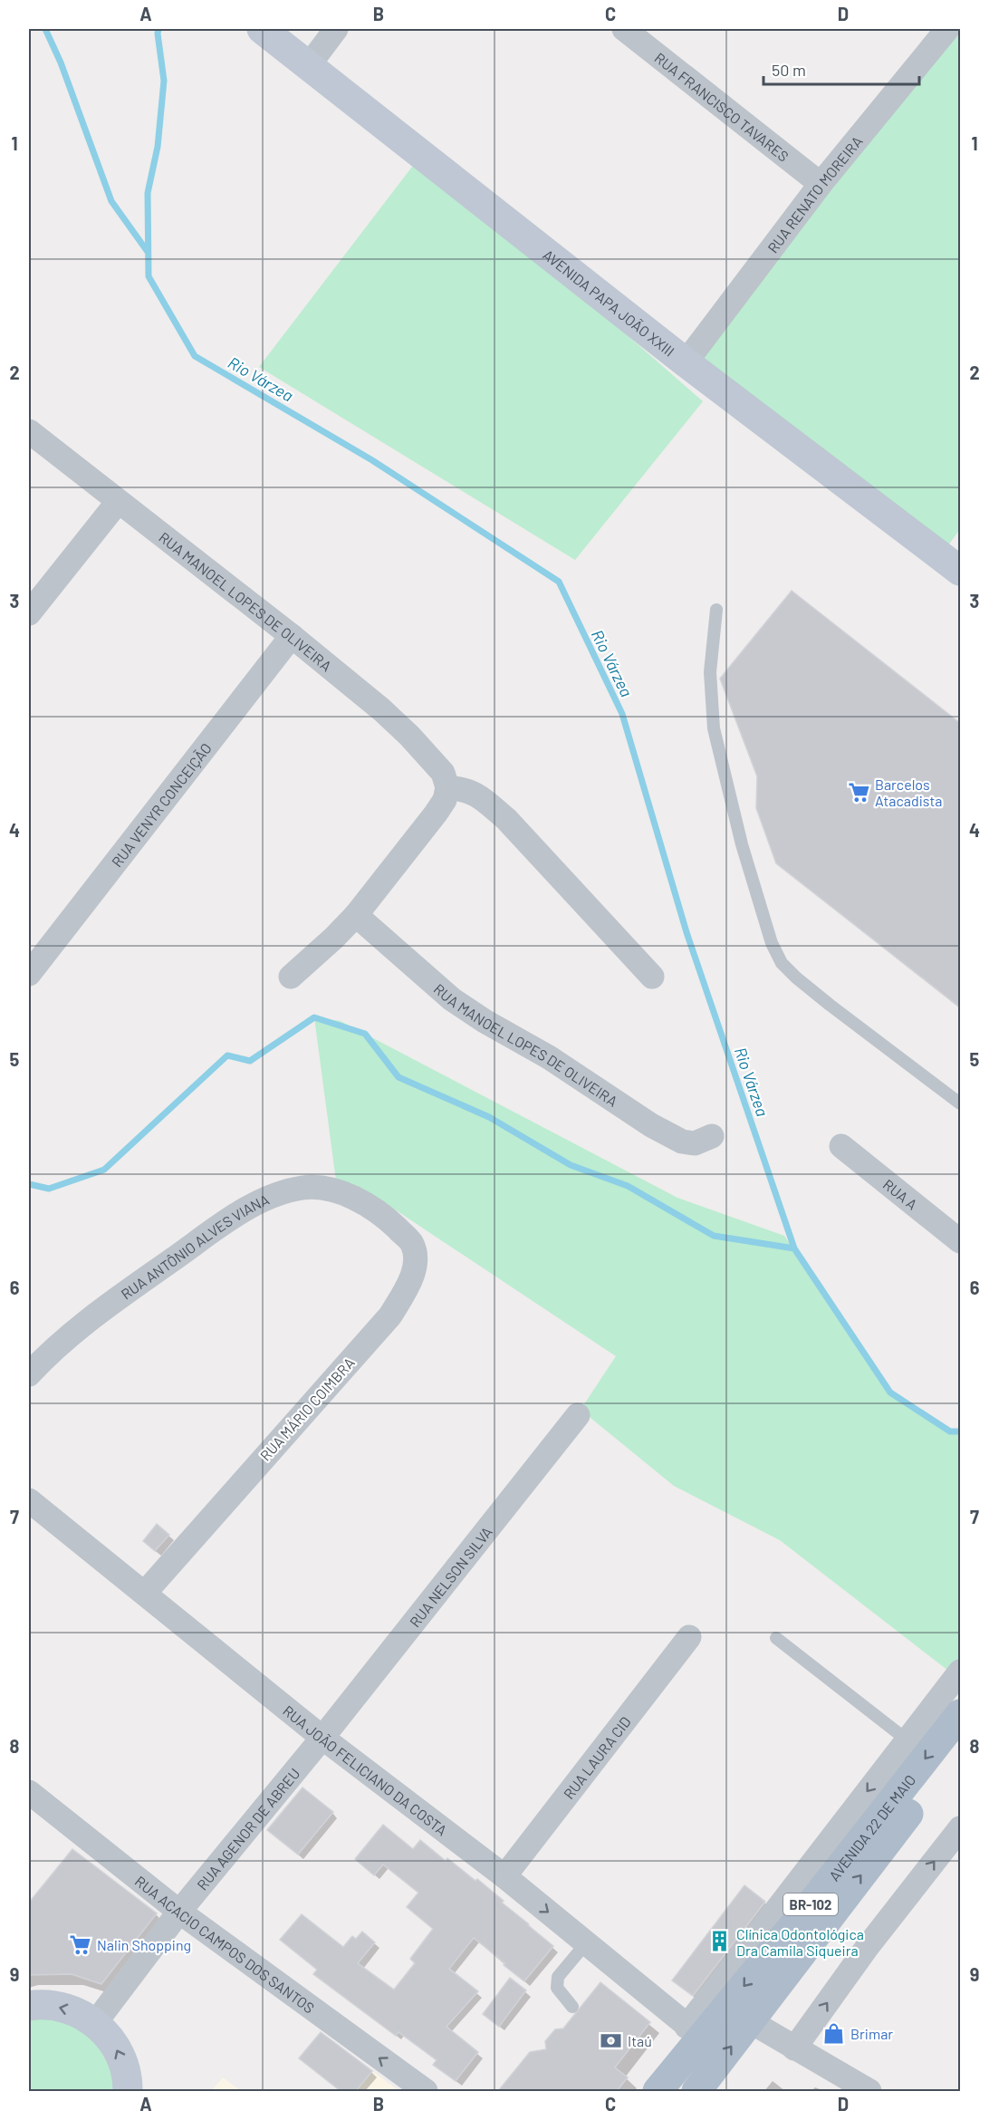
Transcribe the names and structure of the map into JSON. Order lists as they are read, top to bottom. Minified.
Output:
{"streets":{"main road":["AVENIDA 22 DE MAIO","BR-102"],"street":["RUA FRANCISCO TAVARES","RUA RENATO MOREIRA","AVENIDA PAPA JOÃO XXIII","RUA MANOEL LOPES DE OLIVEIRA","RUA VENYR CONCEIÇÃO","RUA A","RUA ANTÔNIO ALVES VIANA","RUA MÁRIO COIMBRA","RUA NELSON SILVA","RUA LAURA CID","RUA JOÃO FELICIANO DA COSTA","RUA AGENOR DE ABREU","RUA ACACIO CAMPOS DOS SANTOS"]},"crossings":[["RUA FRANCISCO TAVARES","RUA RENATO MOREIRA"],["RUA RENATO MOREIRA","AVENIDA PAPA JOÃO XXIII"],["RUA MANOEL LOPES DE OLIVEIRA","RUA VENYR CONCEIÇÃO"],["RUA ANTÔNIO ALVES VIANA","RUA MÁRIO COIMBRA"],["RUA MÁRIO COIMBRA","RUA JOÃO FELICIANO DA COSTA"],["RUA NELSON SILVA","RUA JOÃO FELICIANO DA COSTA"],["RUA NELSON SILVA","RUA AGENOR DE ABREU"],["RUA LAURA CID","RUA JOÃO FELICIANO DA COSTA"],["RUA JOÃO FELICIANO DA COSTA","AVENIDA 22 DE MAIO"],["RUA JOÃO FELICIANO DA COSTA","RUA AGENOR DE ABREU"],["RUA AGENOR DE ABREU","RUA ACACIO CAMPOS DOS SANTOS"]],"one_way":["RUA ACACIO CAMPOS DOS SANTOS"],"water":["Rio Várzea"],"places":{"supermarket":["Barcelos Atacadista","Nalin Shopping"],"building":["Clínica Odontológica Dra Camila Siqueira"],"shop":["Brimar"],"bank":["Itaú"]},"scale_bar":"50 m","grid":{"columns":["A","B","C","D"],"rows":["1","2","3","4","5","6","7","8","9"]}}
